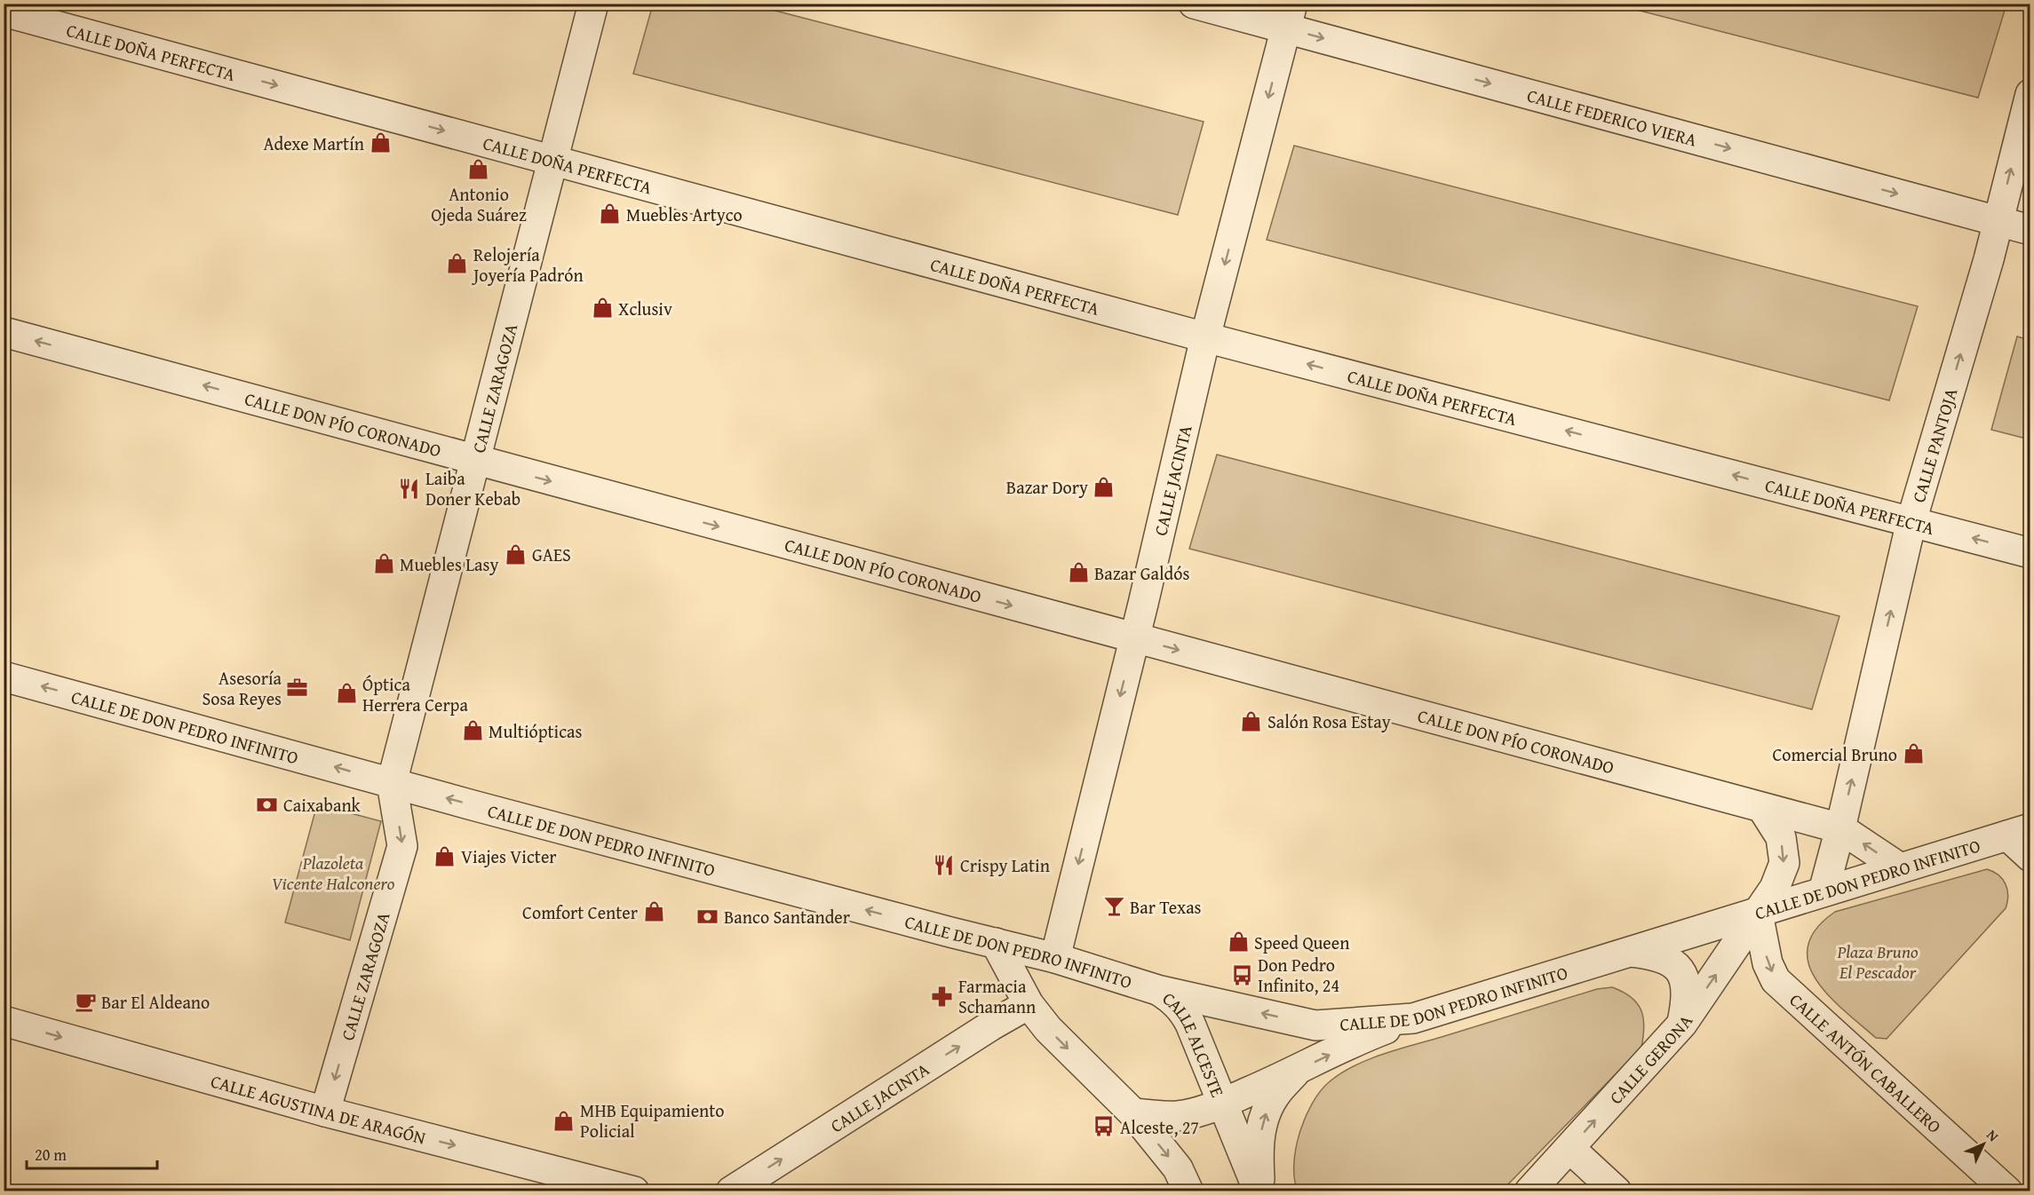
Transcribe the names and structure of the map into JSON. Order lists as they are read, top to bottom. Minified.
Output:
{"streets":{"street":["CALLE DOÑA PERFECTA","CALLE FEDERICO VIERA","CALLE ZARAGOZA","CALLE DON PÍO CORONADO","CALLE PANTOJA","CALLE JACINTA","CALLE DE DON PEDRO INFINITO","CALLE ALCESTE","CALLE GERONA","CALLE ANTÓN CABALLERO","CALLE AGUSTINA DE ARAGÓN"]},"crossings":[["CALLE DOÑA PERFECTA","CALLE ZARAGOZA"],["CALLE DOÑA PERFECTA","CALLE PANTOJA"],["CALLE DOÑA PERFECTA","CALLE JACINTA"],["CALLE FEDERICO VIERA","CALLE PANTOJA"],["CALLE FEDERICO VIERA","CALLE JACINTA"],["CALLE ZARAGOZA","CALLE DON PÍO CORONADO"],["CALLE ZARAGOZA","CALLE DE DON PEDRO INFINITO"],["CALLE ZARAGOZA","CALLE AGUSTINA DE ARAGÓN"],["CALLE DON PÍO CORONADO","CALLE PANTOJA"],["CALLE DON PÍO CORONADO","CALLE JACINTA"],["CALLE DON PÍO CORONADO","CALLE DE DON PEDRO INFINITO"],["CALLE PANTOJA","CALLE DE DON PEDRO INFINITO"],["CALLE JACINTA","CALLE DE DON PEDRO INFINITO"],["CALLE DE DON PEDRO INFINITO","CALLE ALCESTE"],["CALLE DE DON PEDRO INFINITO","CALLE GERONA"],["CALLE DE DON PEDRO INFINITO","CALLE ANTÓN CABALLERO"],["CALLE GERONA","CALLE ANTÓN CABALLERO"]],"one_way":["CALLE FEDERICO VIERA","CALLE PANTOJA","CALLE DE DON PEDRO INFINITO","CALLE GERONA","CALLE ANTÓN CABALLERO","CALLE AGUSTINA DE ARAGÓN"],"parks":["Plazoleta Vicente Halconero","Plaza Bruno El Pescador"],"places":{"shop":["Adexe Martín","Antonio Ojeda Suárez","Muebles Artyco","Relojería Joyería Padrón","Xclusiv","Bazar Dory","GAES","Muebles Lasy","Bazar Galdós","Óptica Herrera Cerpa","Salón Rosa Estay","Multiópticas","Comercial Bruno","Viajes Victer","Comfort Center","Speed Queen","MHB Equipamiento Policial"],"restaurant":["Laiba Doner Kebab","Crispy Latin"],"office":["Asesoría Sosa Reyes"],"bank":["Caixabank","Banco Santander"],"bar":["Bar Texas"],"bus stop":["Don Pedro Infinito, 24","Alceste, 27"],"pharmacy":["Farmacia Schamann"],"cafe":["Bar El Aldeano"]},"scale_bar":"20 m","north":"top right"}
